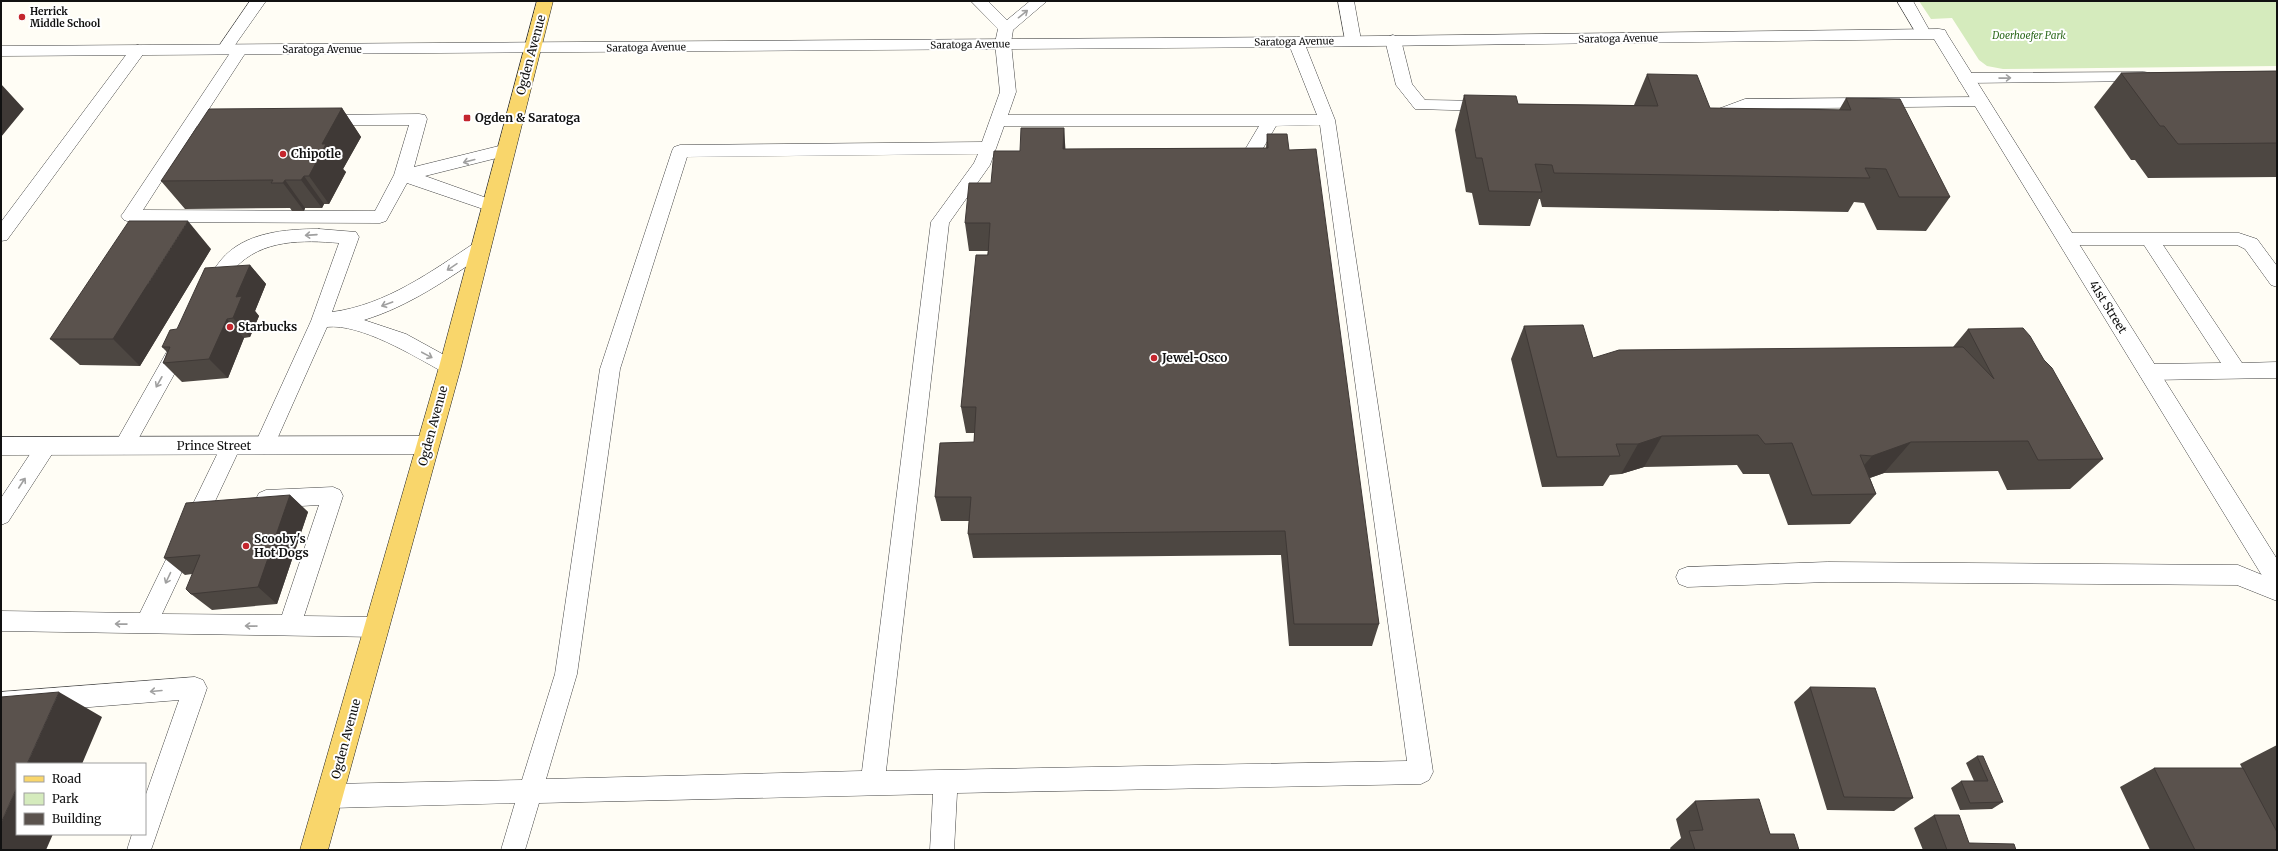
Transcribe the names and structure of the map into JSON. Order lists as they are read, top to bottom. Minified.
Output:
{"streets":{"main road":["Ogden Avenue"],"street":["Saratoga Avenue","41st Street","Prince Street"]},"crossings":[["Saratoga Avenue","Ogden Avenue"],["Saratoga Avenue","41st Street"],["Ogden Avenue","Prince Street"]],"parks":["Doerhoefer Park"],"places":{"other":["Herrick Middle School","Chipotle","Starbucks","Jewel-Osco","Scooby's Hot Dogs"],"transit":["Ogden & Saratoga"]},"legend":["Road","Park","Building"]}
